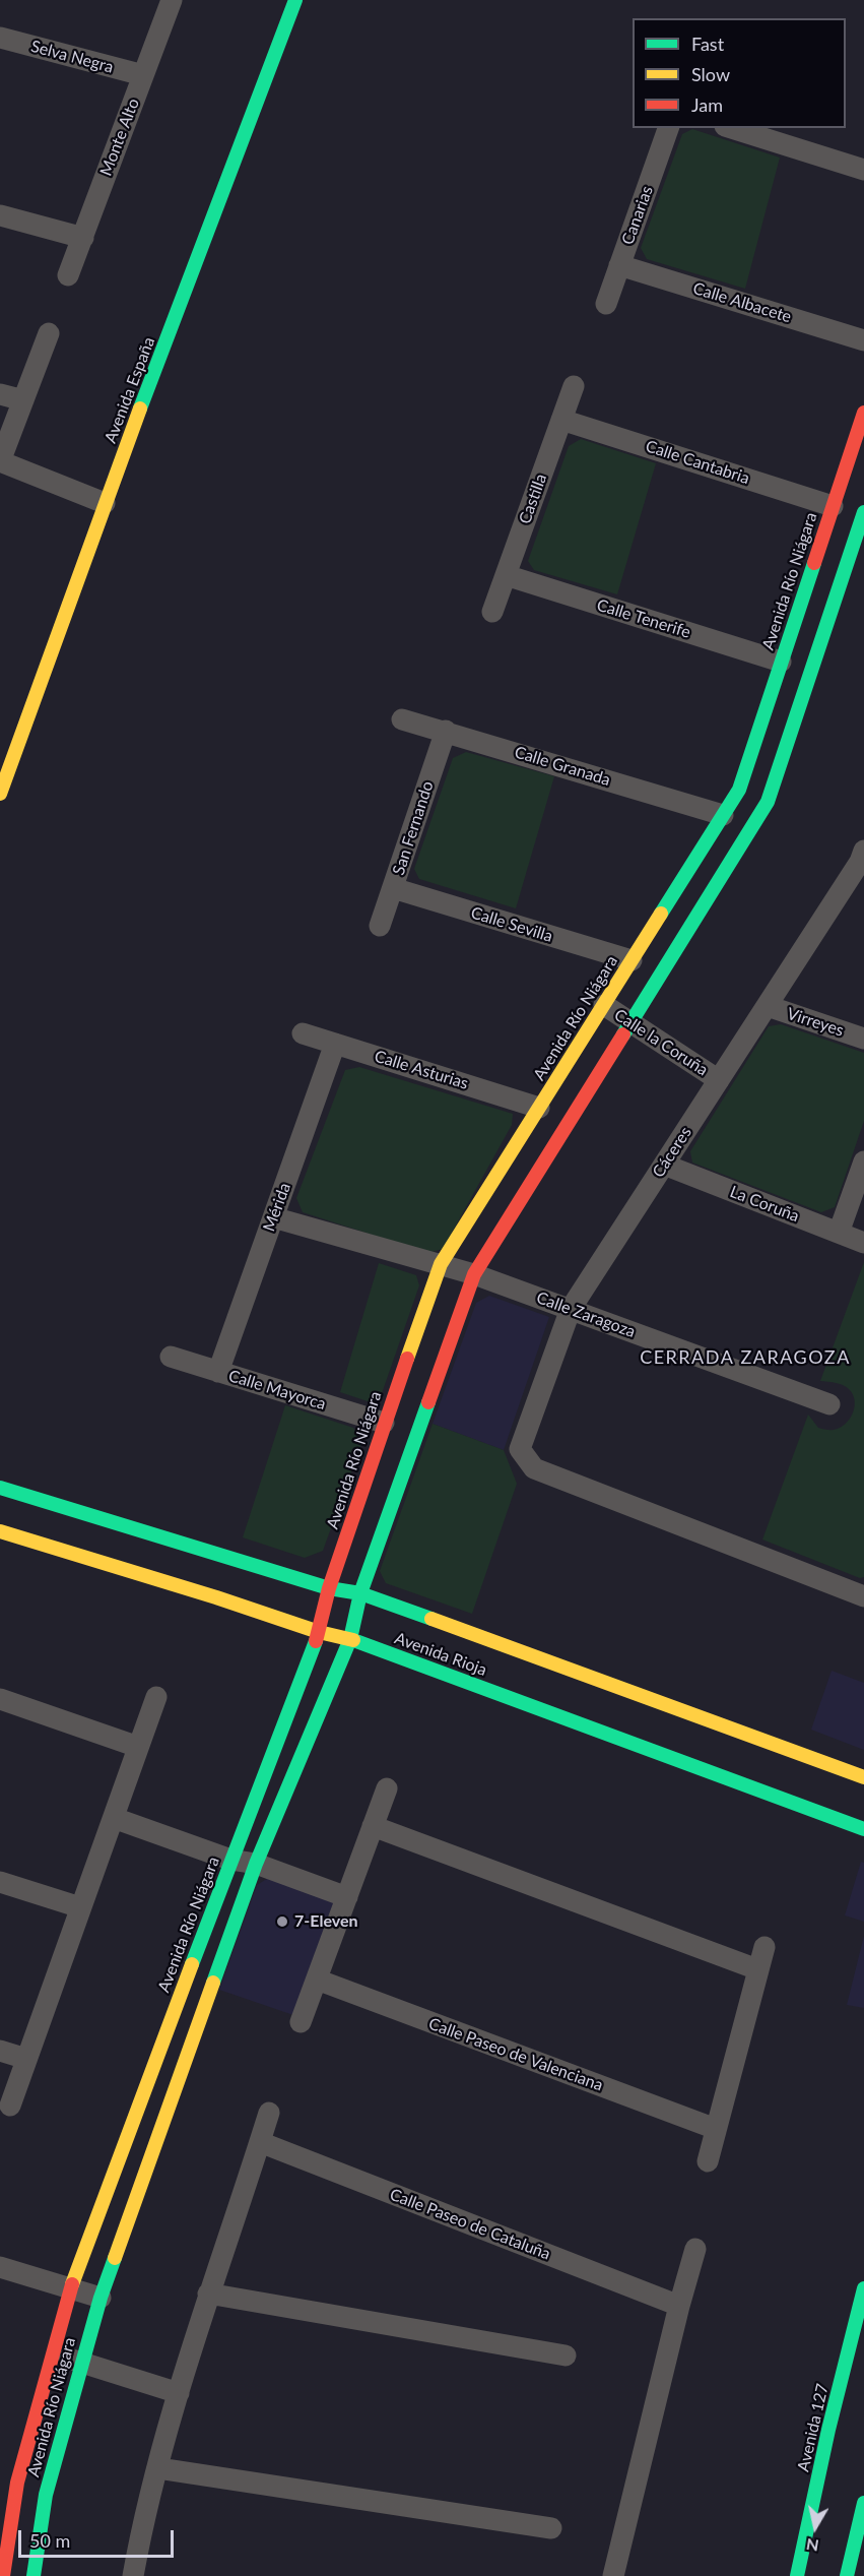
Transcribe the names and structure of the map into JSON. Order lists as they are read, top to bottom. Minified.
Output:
{"streets":{"street":["Selva Negra","Monte Alto","Canarias","Calle Albacete","Avenida España","Calle Cantabria","Castilla","Avenida Río Niágara","Calle Tenerife","Calle Granada","San Fernando","Calle Sevilla","Virreyes","Calle la Coruña","Calle Asturias","Cáceres","La Coruña","Mérida","Calle Zaragoza","Calle Mayorca","Avenida Rioja","Calle Paseo de Valenciana","Calle Paseo de Cataluña","Avenida 127"]},"crossings":[["Selva Negra","Monte Alto"],["Canarias","Calle Albacete"],["Calle Cantabria","Castilla"],["Calle Cantabria","Avenida Río Niágara"],["Castilla","Calle Tenerife"],["Avenida Río Niágara","Calle Tenerife"],["Avenida Río Niágara","Calle Granada"],["Avenida Río Niágara","Calle Sevilla"],["Avenida Río Niágara","Calle la Coruña"],["Avenida Río Niágara","Calle Asturias"],["Avenida Río Niágara","Calle Zaragoza"],["Avenida Río Niágara","Calle Mayorca"],["Avenida Río Niágara","Avenida Rioja"],["Calle Granada","San Fernando"],["San Fernando","Calle Sevilla"],["Virreyes","Cáceres"],["Calle la Coruña","Cáceres"],["Calle Asturias","Mérida"],["Cáceres","La Coruña"],["Cáceres","Calle Zaragoza"],["Mérida","Calle Zaragoza"],["Mérida","Calle Mayorca"]],"districts":["CERRADA ZARAGOZA"],"places":["7-Eleven"],"legend":["Fast","Slow","Jam"],"scale_bar":"50 m","north":"bottom"}
